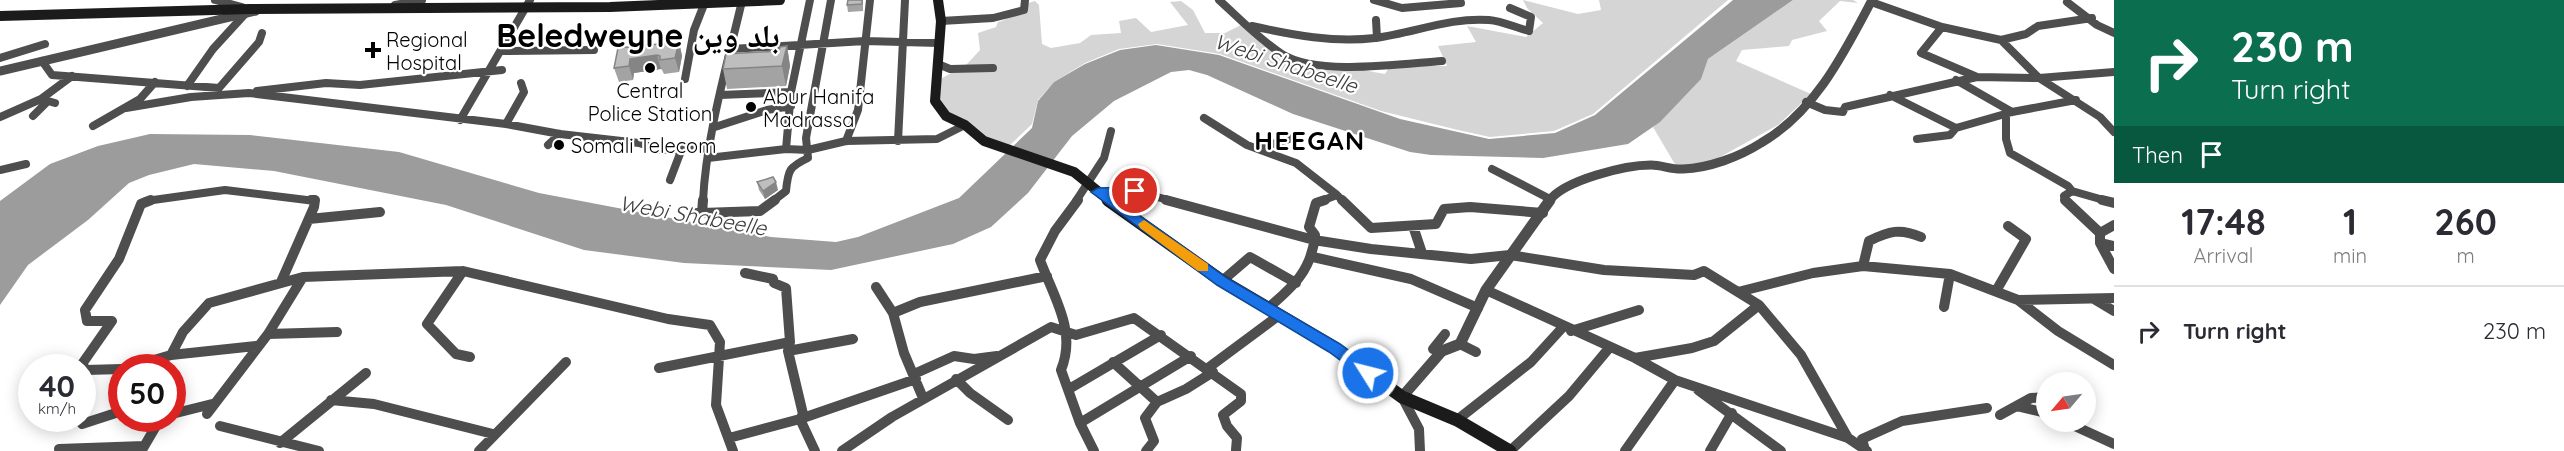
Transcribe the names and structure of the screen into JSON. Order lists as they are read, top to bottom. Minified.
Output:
{"districts":["Beledweyne بلد وين","HEEGAN"],"water":["Webi Shabeelle"],"places":{"health":["Regional Hospital"],"other":["Central Police Station","Abur Hanifa Madrassa","Somali Telecom"]},"north":"bottom left","page":{"turn":["230 m","Turn right"],"then":"Then","eta":["17:48","Arrival","1","min","260","m"],"list":[{"name":"Turn right","value":"230 m"}],"speed":"40 km/h","limit":"50"}}
